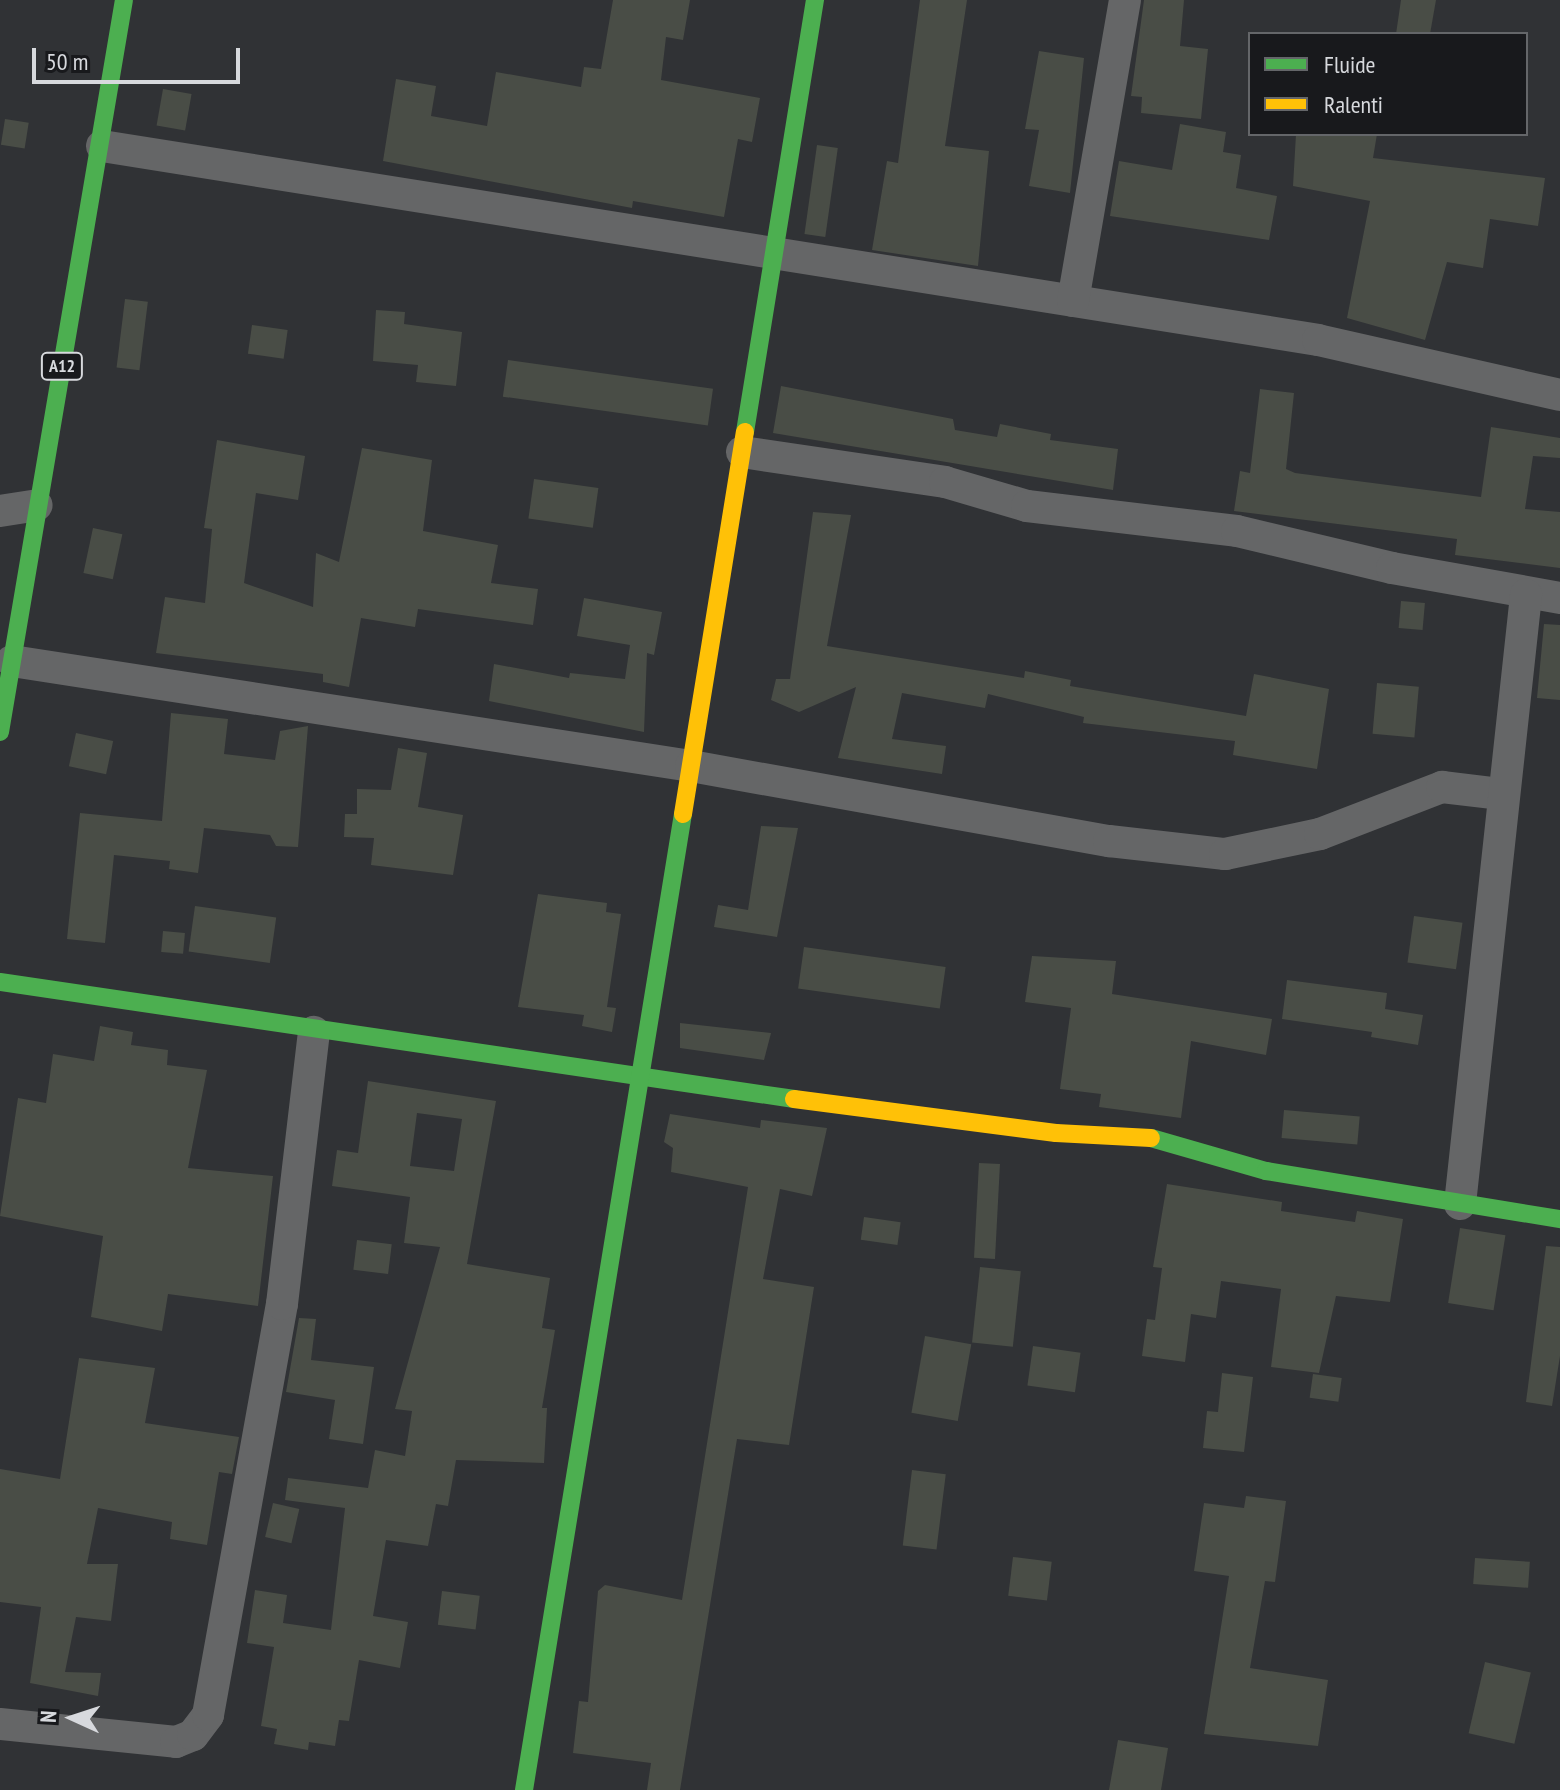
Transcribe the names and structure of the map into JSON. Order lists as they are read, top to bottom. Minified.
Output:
{"streets":{"street":["A12"]},"legend":["Fluide","Ralenti"],"scale_bar":"50 m","north":"left"}
